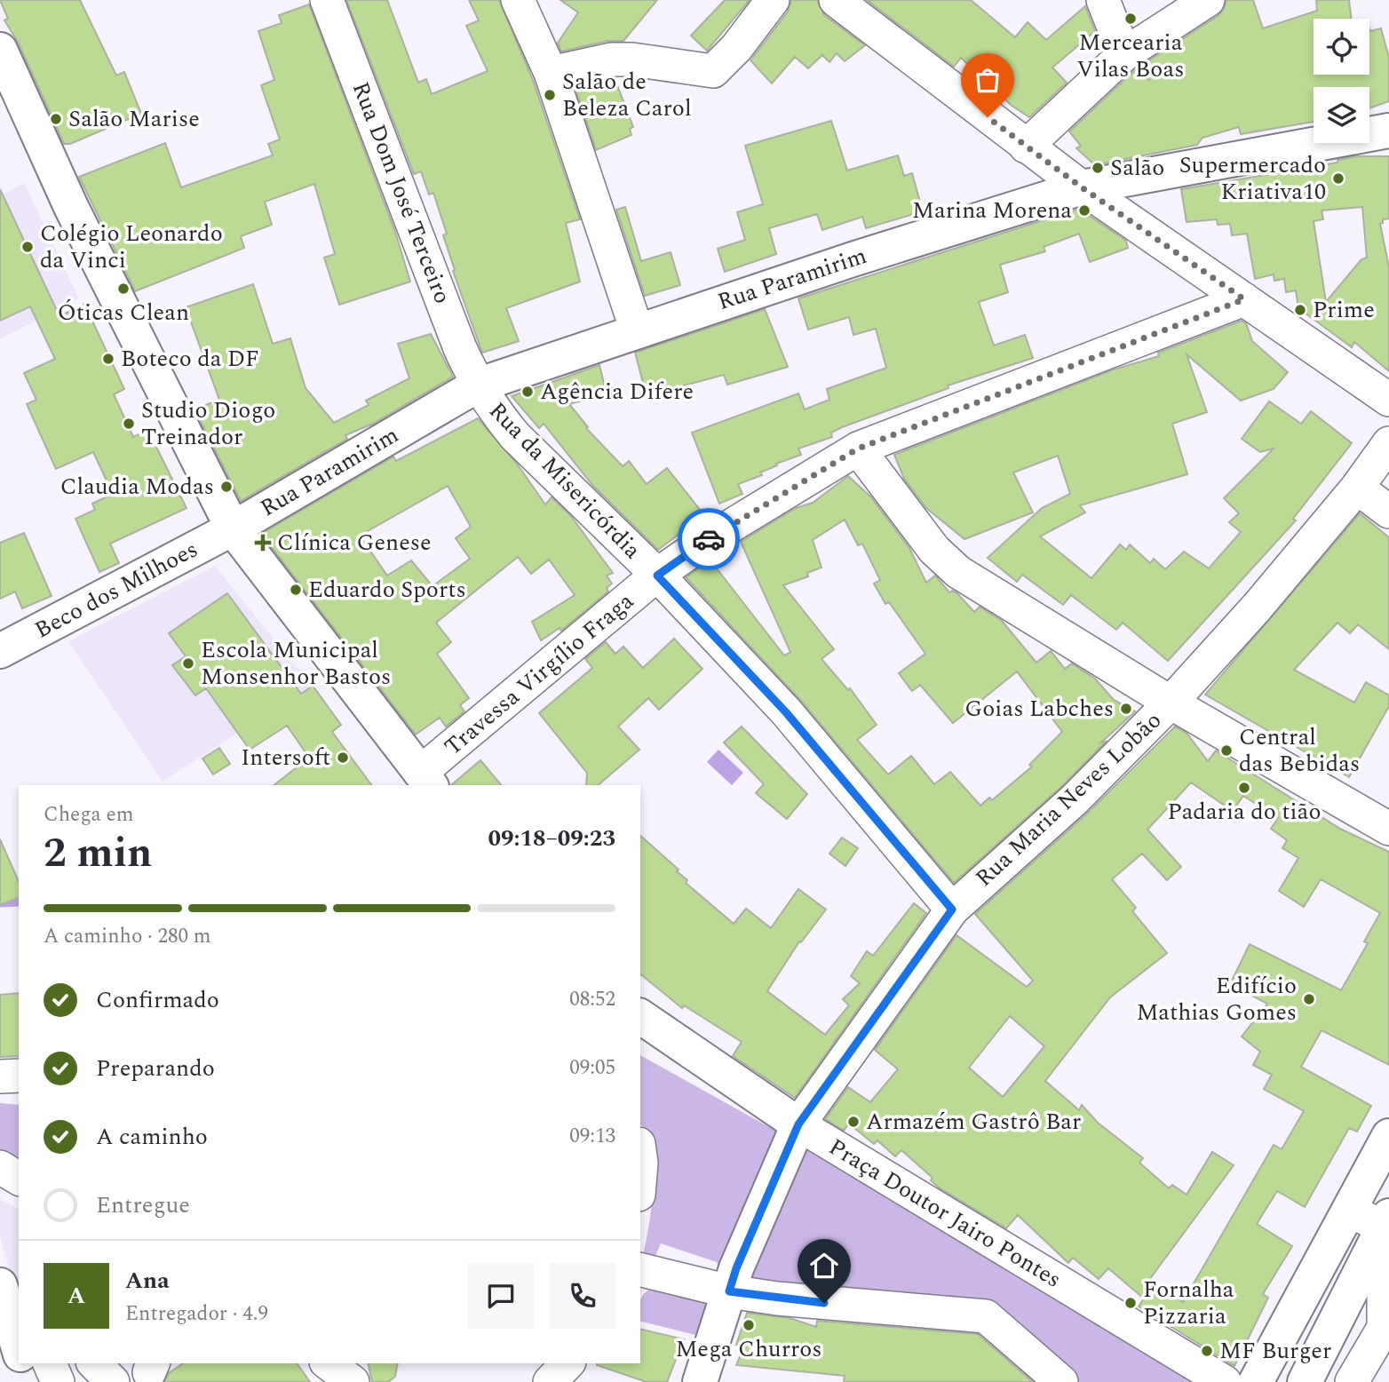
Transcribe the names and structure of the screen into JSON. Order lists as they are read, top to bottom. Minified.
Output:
{"streets":{"main road":["Rua Paramirim","Beco dos Milhoes","Praça Doutor Jairo Pontes"],"street":["Rua Dom José Terceiro","Rua da Misericórdia","Travessa Virgílio Fraga","Rua Maria Neves Lobão"]},"crossings":[["Rua Dom José Terceiro","Rua Paramirim"],["Rua Dom José Terceiro","Rua da Misericórdia"],["Rua Paramirim","Rua da Misericórdia"],["Rua Paramirim","Beco dos Milhoes"],["Rua da Misericórdia","Travessa Virgílio Fraga"],["Rua da Misericórdia","Rua Maria Neves Lobão"],["Rua Maria Neves Lobão","Praça Doutor Jairo Pontes"]],"places":{"other":["Mercearia Vilas Boas","Salão de Beleza Carol","Salão Marise","Salão","Supermercado Kriativa10","Marina Morena","Colégio Leonardo da Vinci","Óticas Clean","Prime","Boteco da DF","Agência Difere","Studio Diogo Treinador","Claudia Modas","Eduardo Sports","Escola Municipal Monsenhor Bastos","Goias Labches","Central das Bebidas","Intersoft","Padaria do tião","Edifício Mathias Gomes","Armazém Gastrô Bar","Fornalha Pizzaria","Mega Churros","MF Burger"],"health":["Clínica Genese"]},"page":{"heading":["2 min","Chega em","09:18–09:23"],"panel":["Ana","Entregador · 4.9"],"bar":"A caminho · 280 m","list":[["Confirmado","08:52"],["Preparando","09:05"],["A caminho","09:13"],"Entregue"],"round":"A"}}
